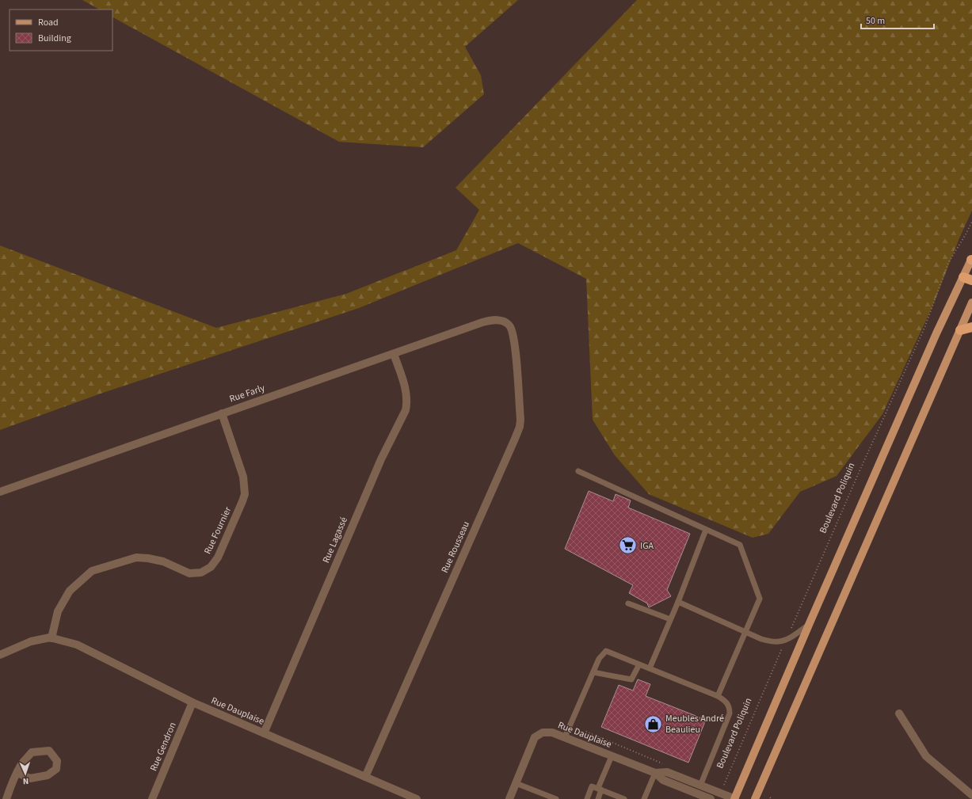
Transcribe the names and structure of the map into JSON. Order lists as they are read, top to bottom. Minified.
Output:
{"streets":{"street":["Rue Farly","Rue Fournier","Rue Lagassé","Rue Rousseau","Rue Dauplaise","Rue Gendron"],"path":["Boulevard Poliquin"]},"crossings":[["Rue Farly","Rue Fournier"],["Rue Farly","Rue Lagassé"],["Rue Farly","Rue Rousseau"],["Rue Fournier","Rue Dauplaise"],["Rue Lagassé","Rue Dauplaise"],["Rue Rousseau","Rue Dauplaise"],["Rue Dauplaise","Rue Gendron"]],"places":{"supermarket":["IGA"],"shop":["Meubles André Beaulieu"]},"legend":["Road","Building"],"scale_bar":"50 m","north":"bottom"}
